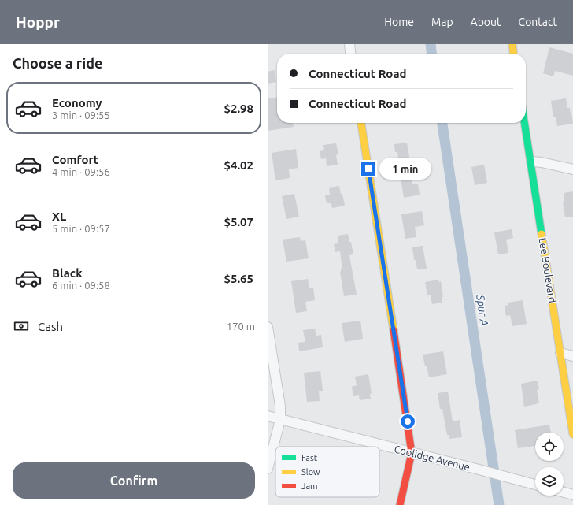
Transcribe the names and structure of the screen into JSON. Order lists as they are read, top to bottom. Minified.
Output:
{"streets":{"street":["Lee Boulevard","Coolidge Avenue"]},"water":["Spur A"],"legend":["Fast","Slow","Jam"],"page":{"header":"Hoppr","nav":["Home","Map","About","Contact"],"heading":"Choose a ride","banner":["Connecticut Road","Connecticut Road"],"list":[{"name":"Economy","note":"3 min · 09:55","value":"$2.98"},{"name":"Comfort","note":"4 min · 09:56","value":"$4.02"},{"name":"XL","note":"5 min · 09:57","value":"$5.07"},{"name":"Black","note":"6 min · 09:58","value":"$5.65"}],"bubble":"1 min","pay":["Cash","170 m"],"buttons":"Confirm"}}
